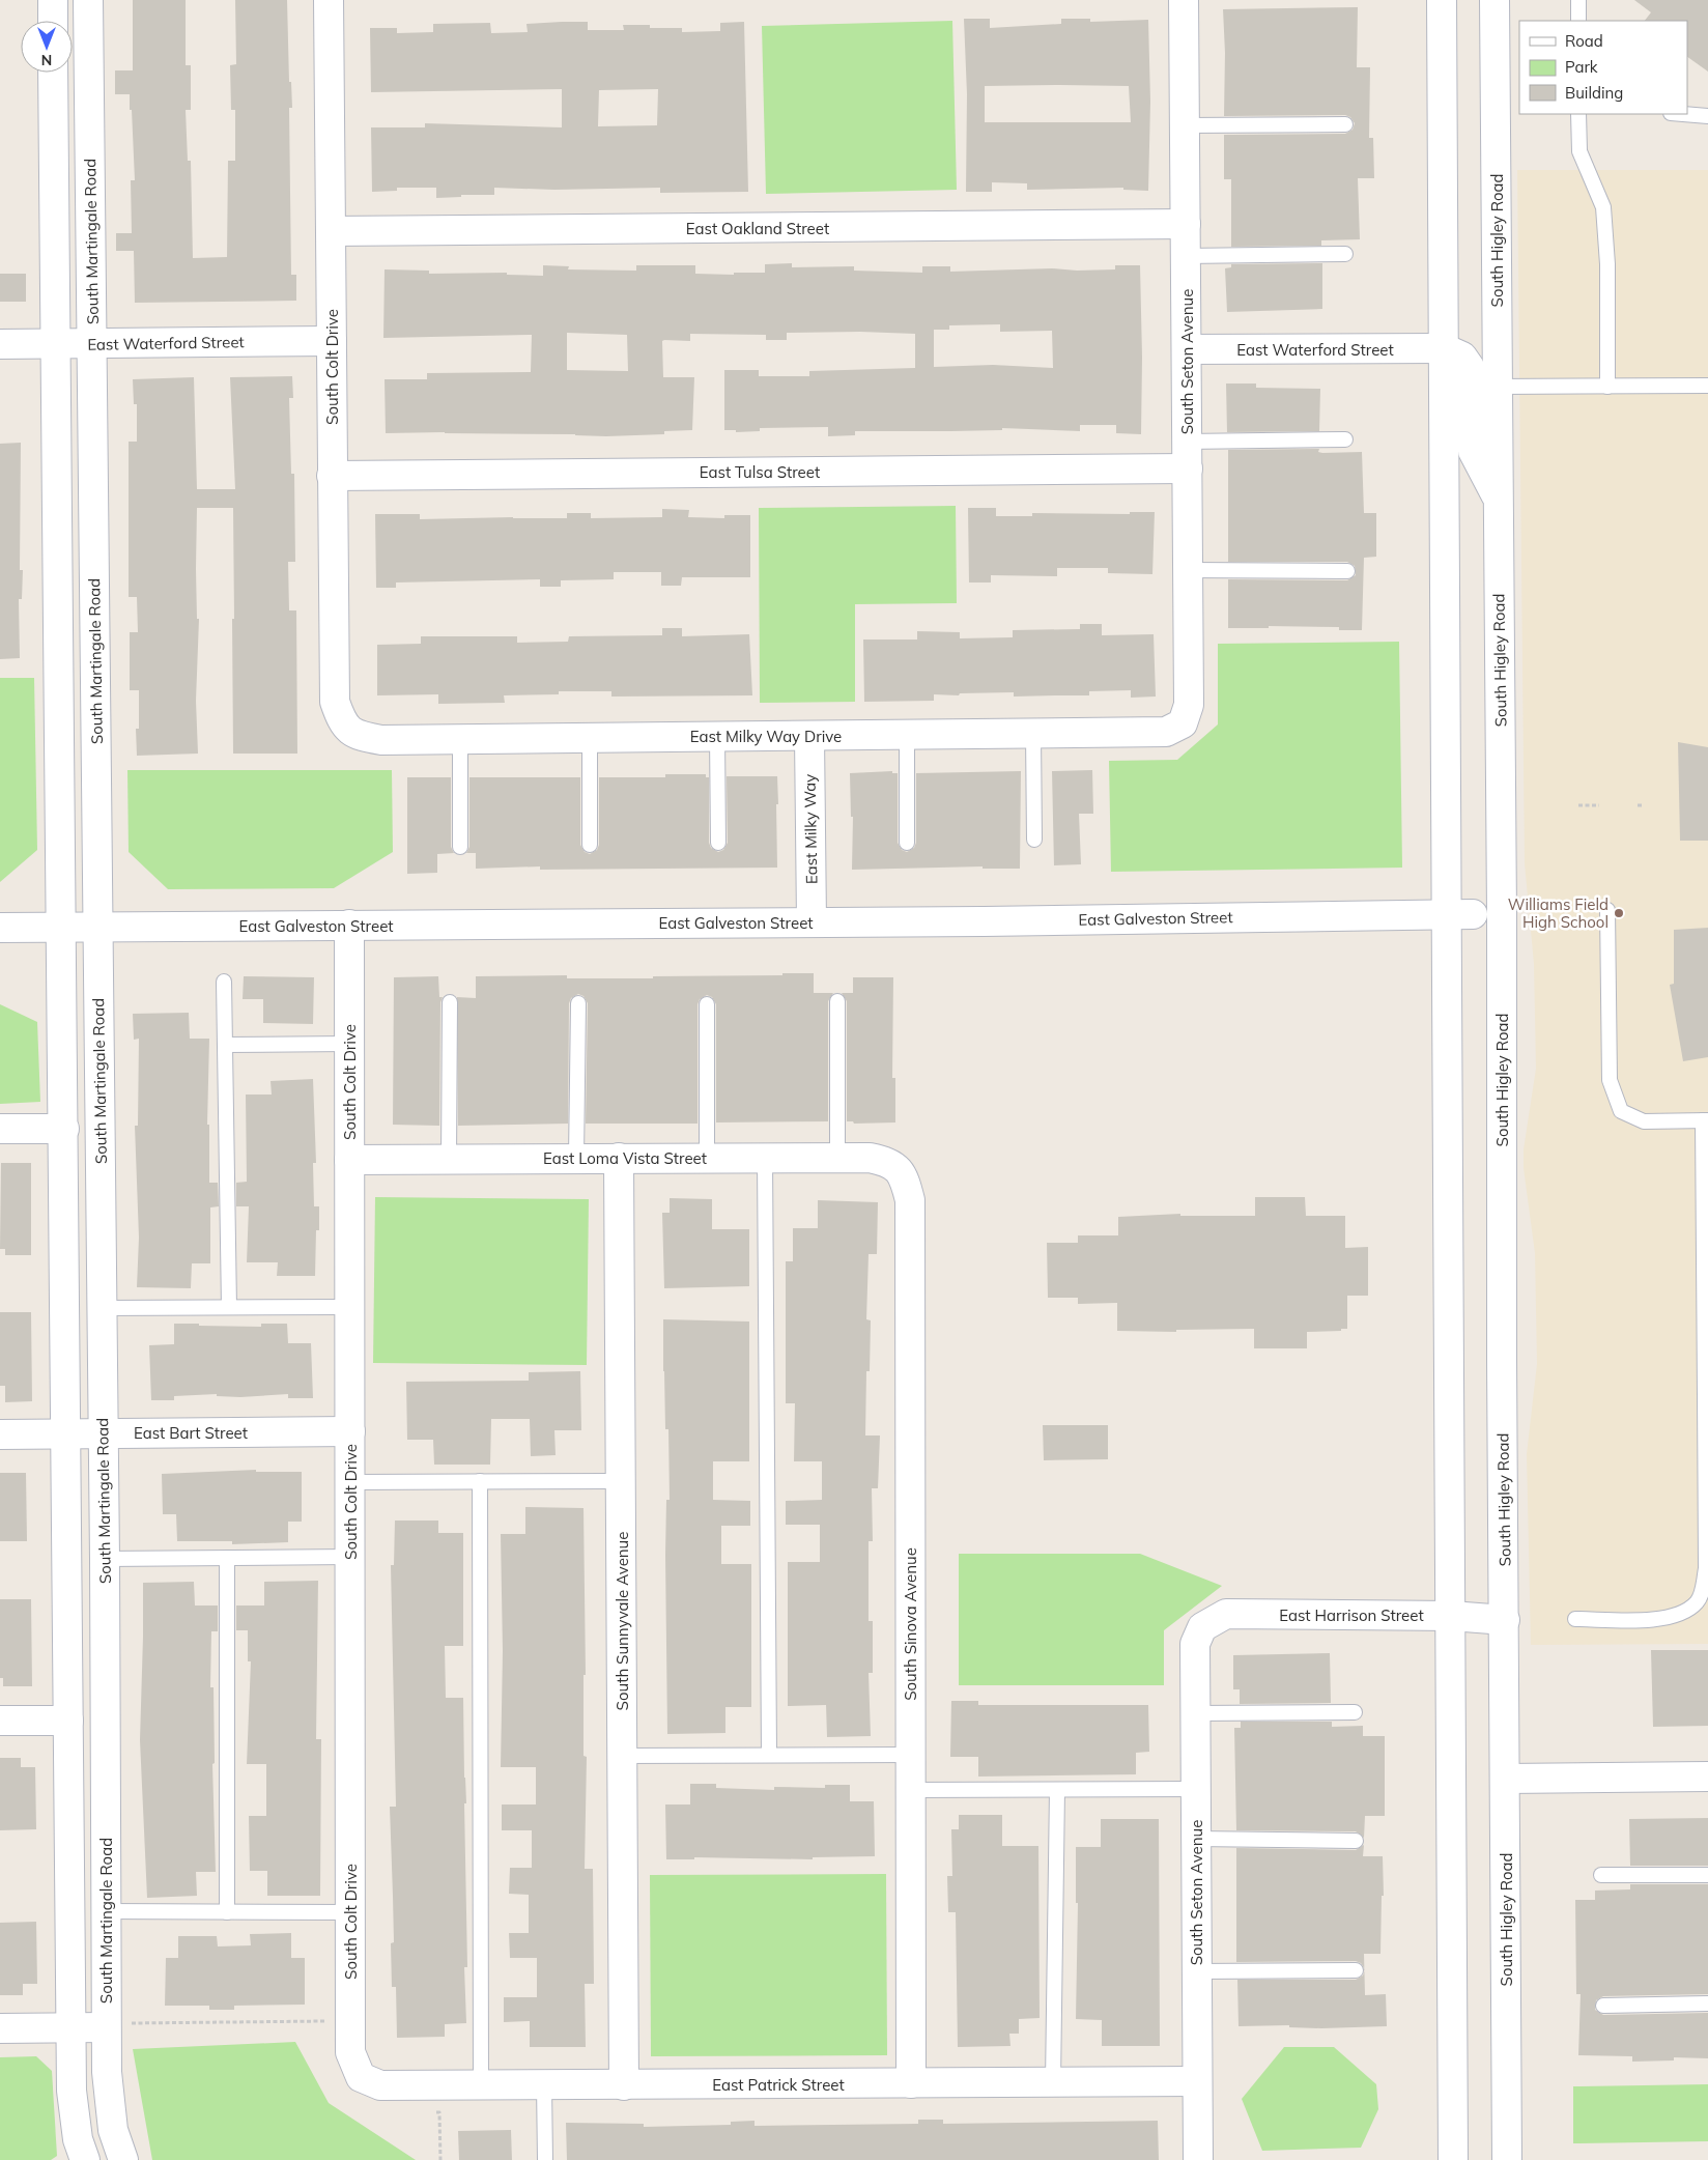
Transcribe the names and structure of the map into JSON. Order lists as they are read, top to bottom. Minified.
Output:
{"streets":{"street":["East Oakland Street","South Higley Road","South Martingale Road","East Waterford Street","South Seton Avenue","South Colt Drive","East Tulsa Street","East Milky Way Drive","East Milky Way","East Galveston Street","East Loma Vista Street","East Bart Street","East Harrison Street","South Sunnyvale Avenue","South Sinova Avenue","East Patrick Street"]},"crossings":[["East Oakland Street","South Seton Avenue"],["East Oakland Street","South Colt Drive"],["South Higley Road","East Harrison Street"],["South Martingale Road","East Waterford Street"],["South Martingale Road","East Galveston Street"],["South Martingale Road","East Bart Street"],["East Waterford Street","South Seton Avenue"],["East Waterford Street","South Colt Drive"],["South Seton Avenue","East Tulsa Street"],["South Seton Avenue","East Milky Way Drive"],["South Seton Avenue","East Harrison Street"],["South Seton Avenue","East Patrick Street"],["South Colt Drive","East Tulsa Street"],["South Colt Drive","East Milky Way Drive"],["South Colt Drive","East Galveston Street"],["South Colt Drive","East Loma Vista Street"],["South Colt Drive","East Bart Street"],["South Colt Drive","East Patrick Street"],["East Milky Way Drive","East Milky Way"],["East Milky Way","East Galveston Street"],["East Loma Vista Street","South Sunnyvale Avenue"],["East Loma Vista Street","South Sinova Avenue"],["South Sunnyvale Avenue","East Patrick Street"],["South Sinova Avenue","East Patrick Street"]],"places":["Williams Field High School"],"legend":["Road","Park","Building"],"north":"bottom"}
